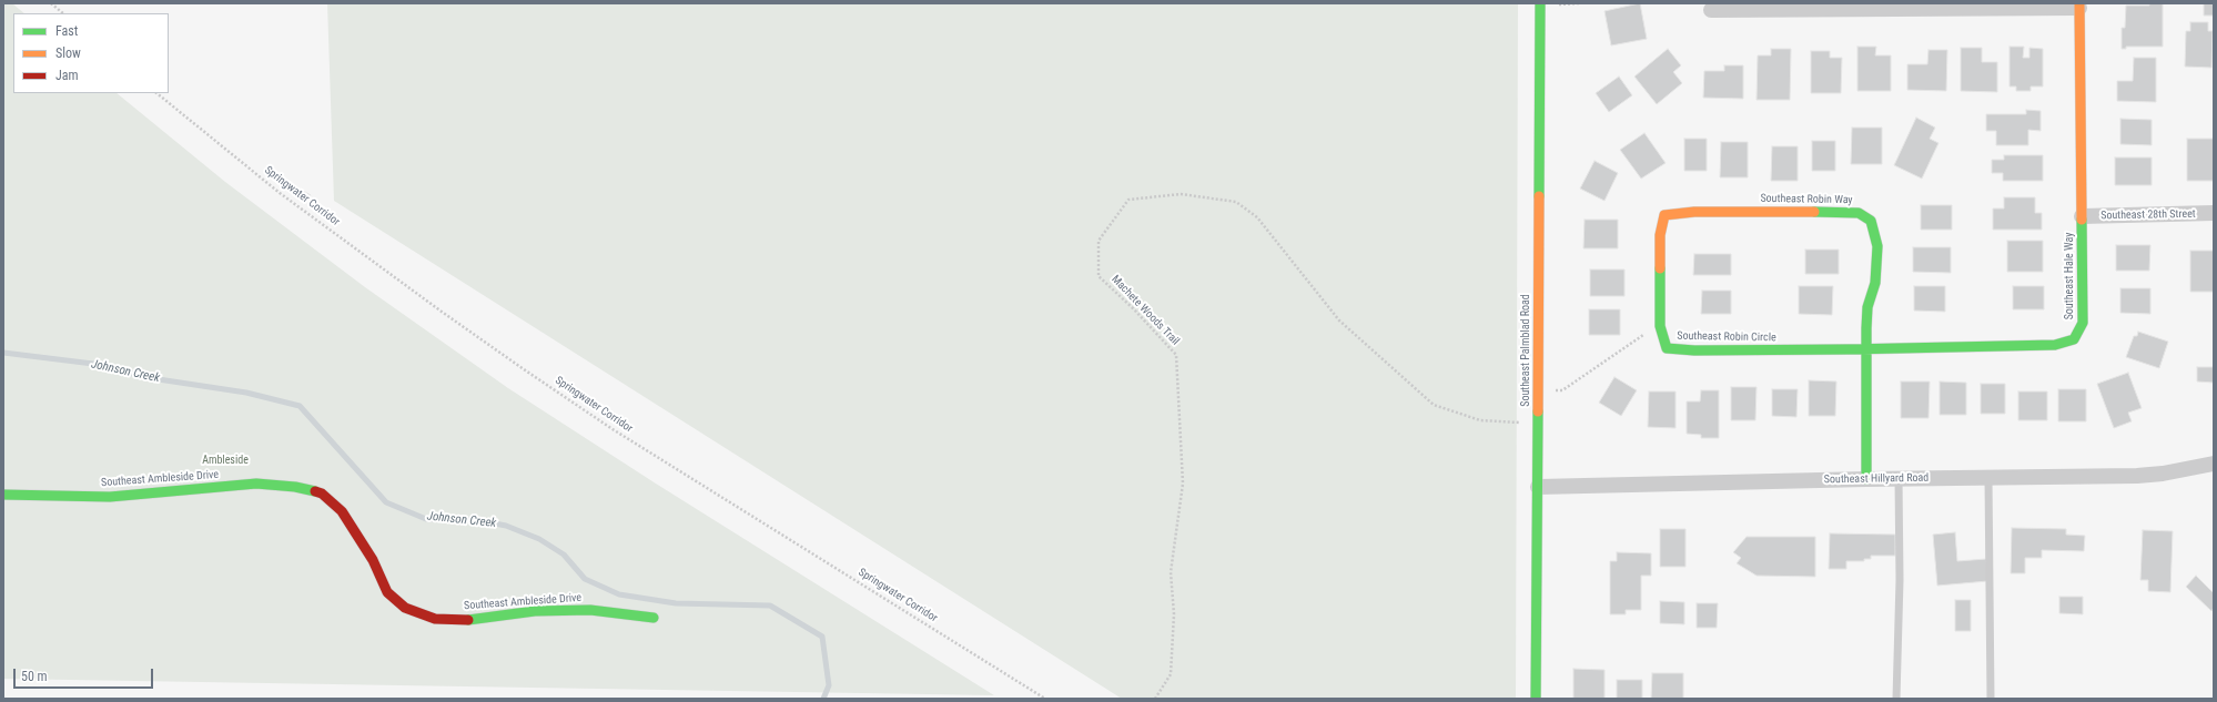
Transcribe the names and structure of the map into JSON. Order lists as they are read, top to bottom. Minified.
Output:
{"streets":{"street":["Southeast Robin Way","Southeast 28th Street","Southeast Hale Way","Southeast Robin Circle","Southeast Palmblad Road","Southeast Ambleside Drive","Southeast Hillyard Road"],"path":["Springwater Corridor","Machete Woods Trail"]},"crossings":[["Southeast Robin Way","Southeast Hale Way"],["Southeast Robin Way","Southeast Robin Circle"],["Southeast Robin Way","Southeast Hillyard Road"],["Southeast 28th Street","Southeast Hale Way"],["Southeast Hale Way","Southeast Robin Circle"],["Machete Woods Trail","Southeast Palmblad Road"],["Southeast Palmblad Road","Southeast Hillyard Road"]],"water":["Johnson Creek"],"parks":["Ambleside"],"legend":["Fast","Slow","Jam"],"scale_bar":"50 m"}
